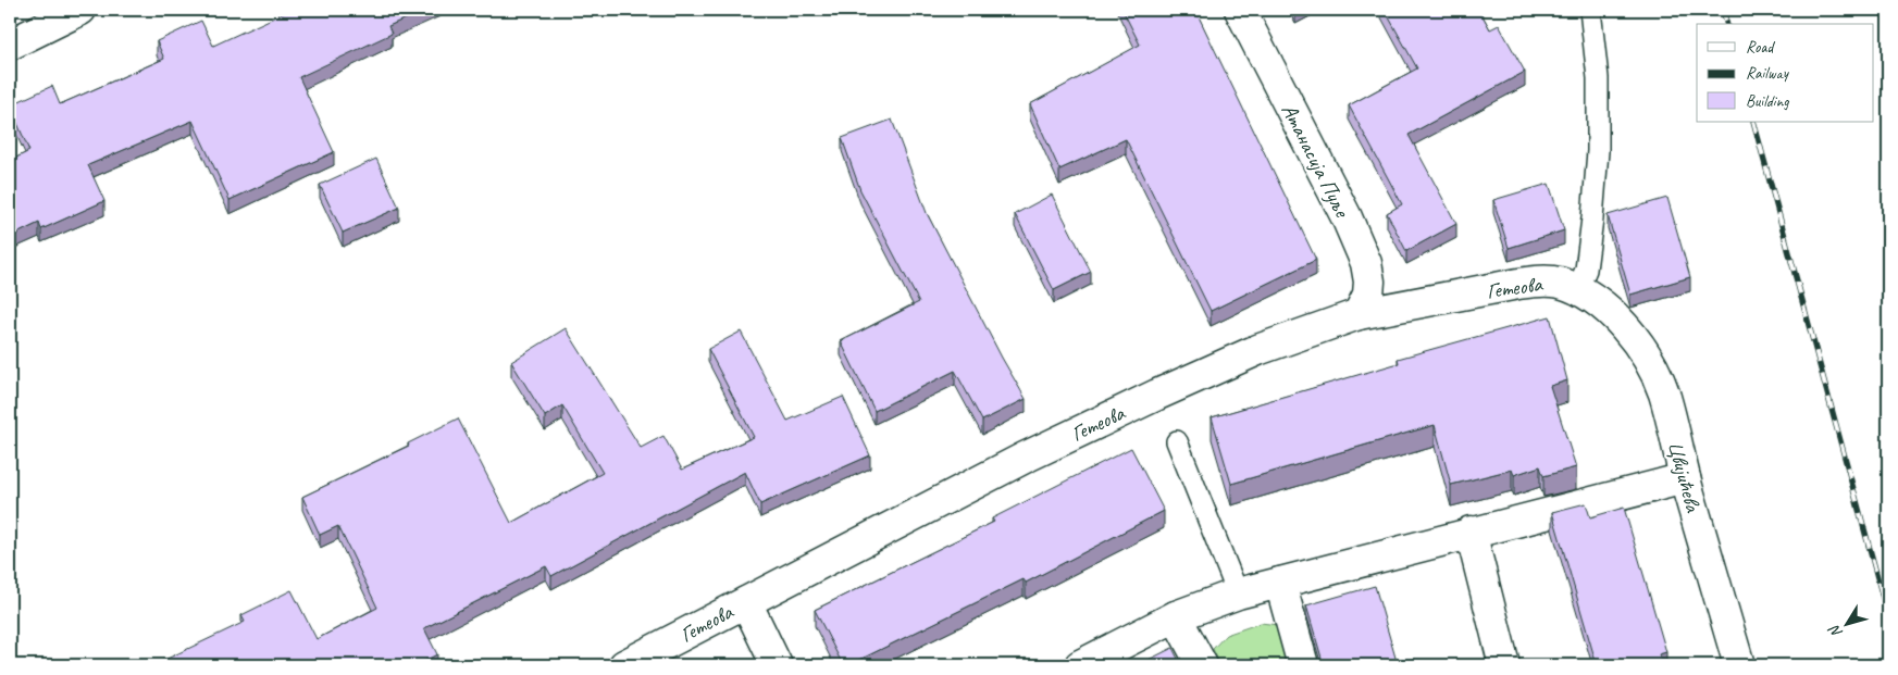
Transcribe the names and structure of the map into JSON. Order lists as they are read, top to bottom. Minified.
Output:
{"streets":{"street":["Атанасија Пуље","Гетеова","Цвијићева"]},"crossings":[["Атанасија Пуље","Гетеова"],["Гетеова","Цвијићева"]],"legend":["Road","Railway","Building"],"north":"bottom left"}
